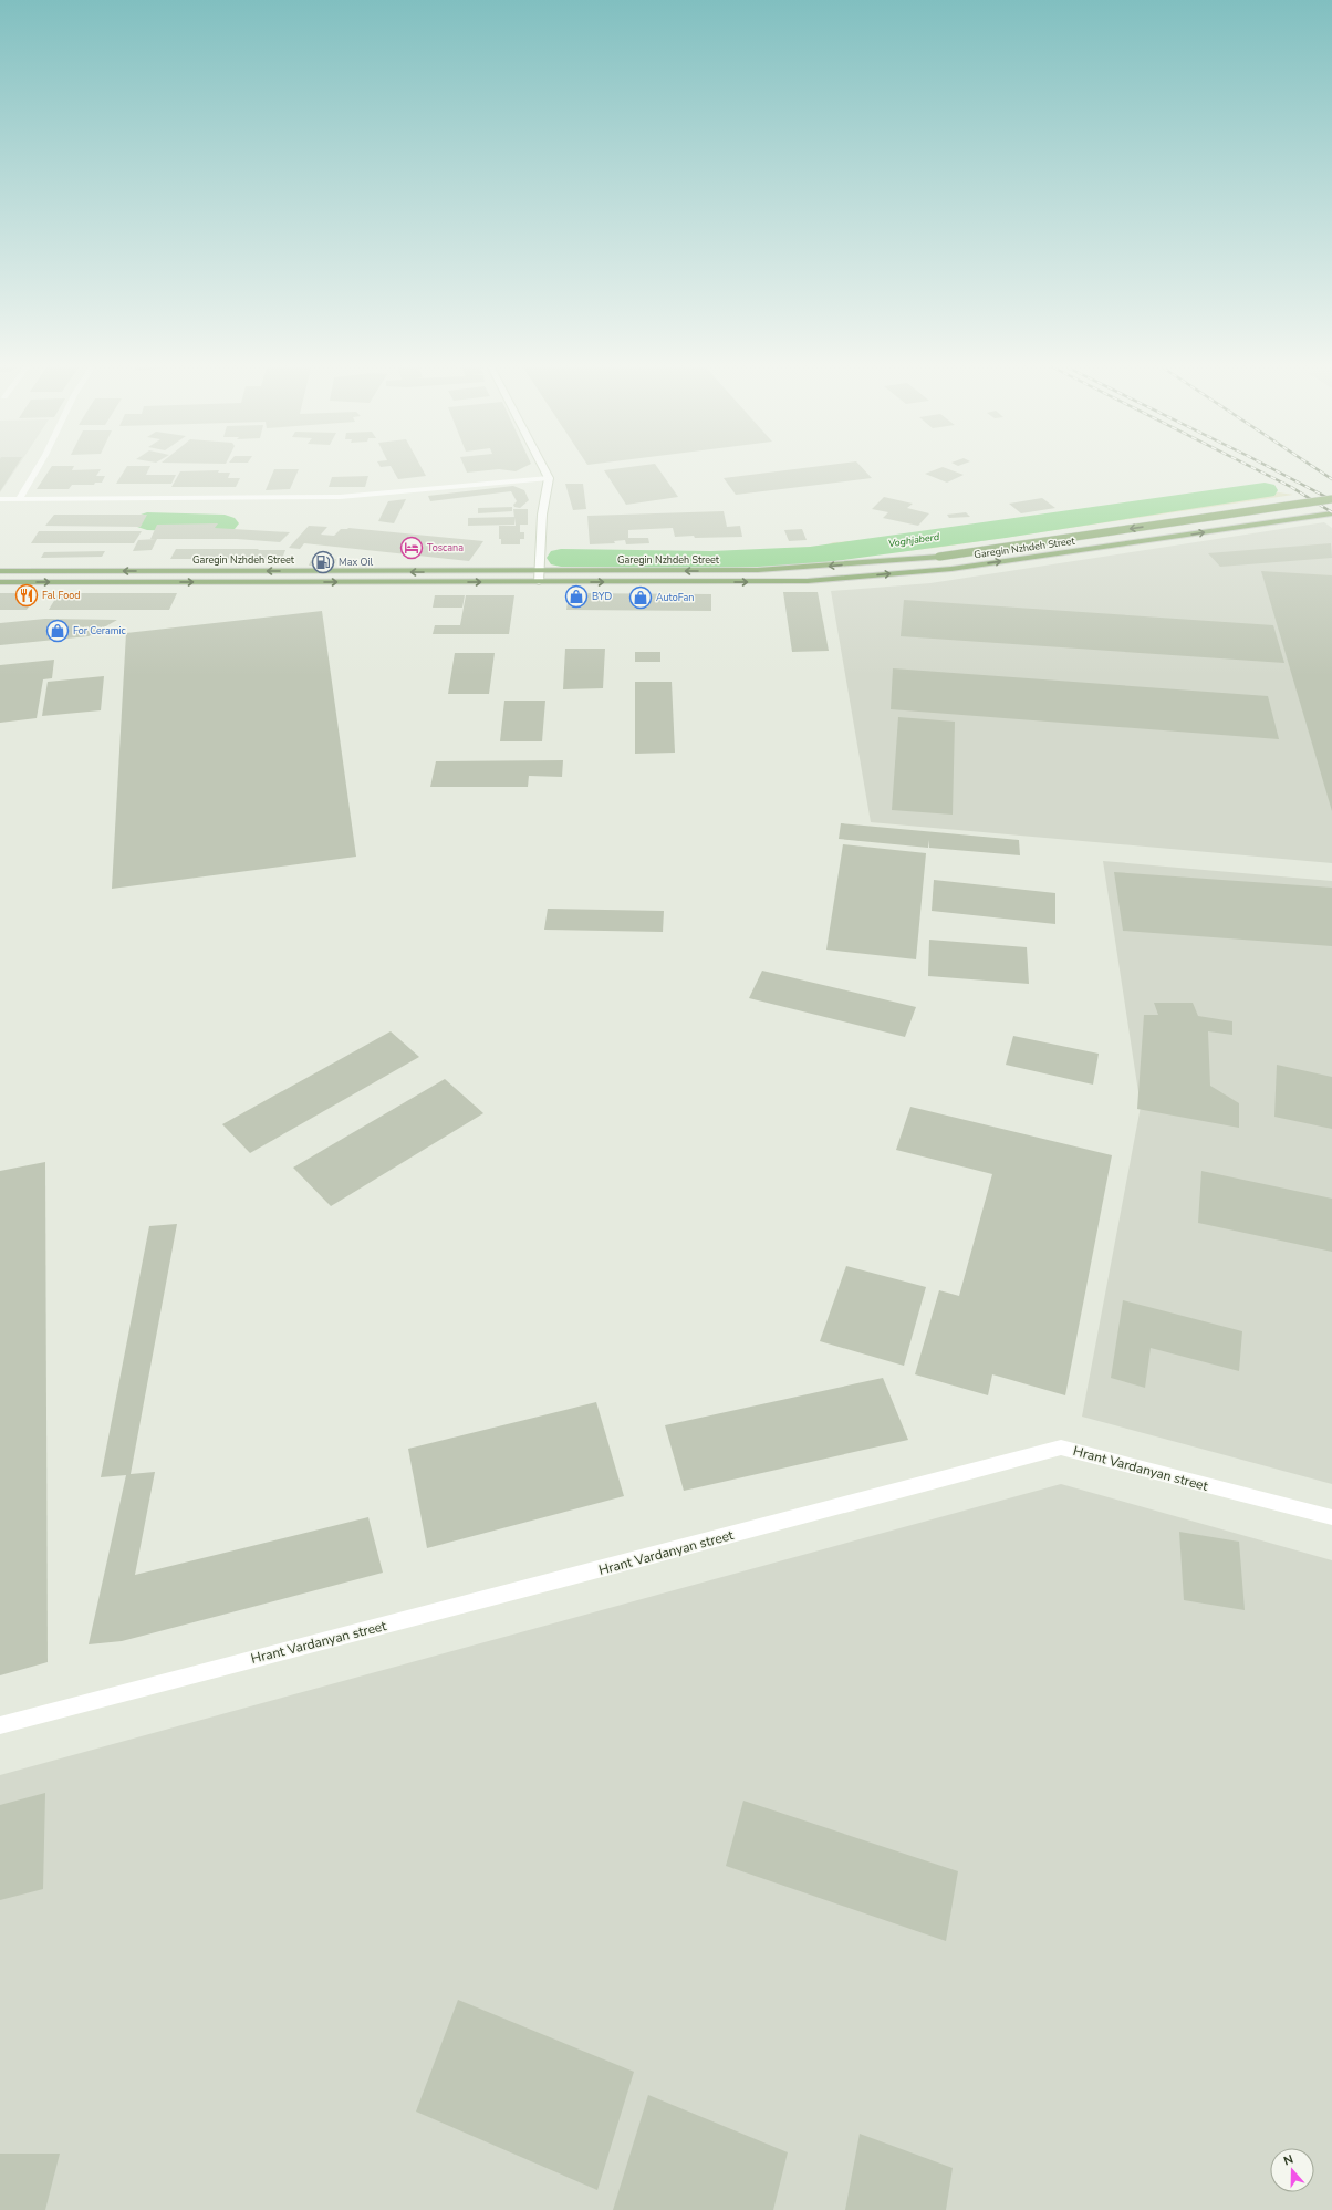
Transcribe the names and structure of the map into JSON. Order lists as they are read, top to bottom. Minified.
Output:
{"streets":{"main road":["Garegin Nzhdeh Street"],"street":["Hrant Vardanyan street"]},"water":["Voghjaberd"],"places":{"hotel":["Tosсana"],"fuel station":["Max Oil"],"restaurant":["Fal Food"],"shop":["BYD","AutoFan","For Ceramic"]},"north":"top"}
